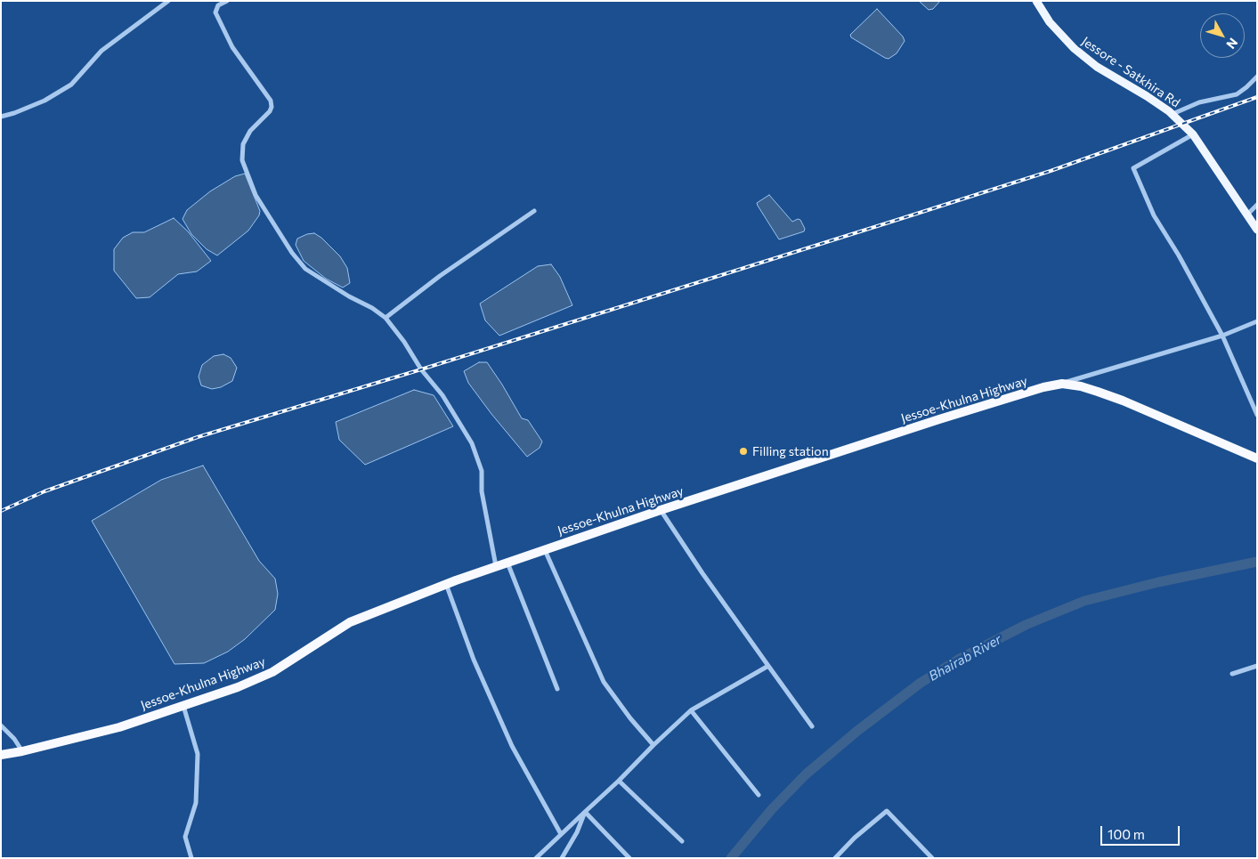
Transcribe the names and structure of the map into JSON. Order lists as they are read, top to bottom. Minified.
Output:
{"streets":{"highway":["Jessoe-Khulna Highway"],"main road":["Jessore - Satkhira Rd"]},"water":["Bhairab River"],"places":["Filling station"],"scale_bar":"100 m","north":"bottom right"}
